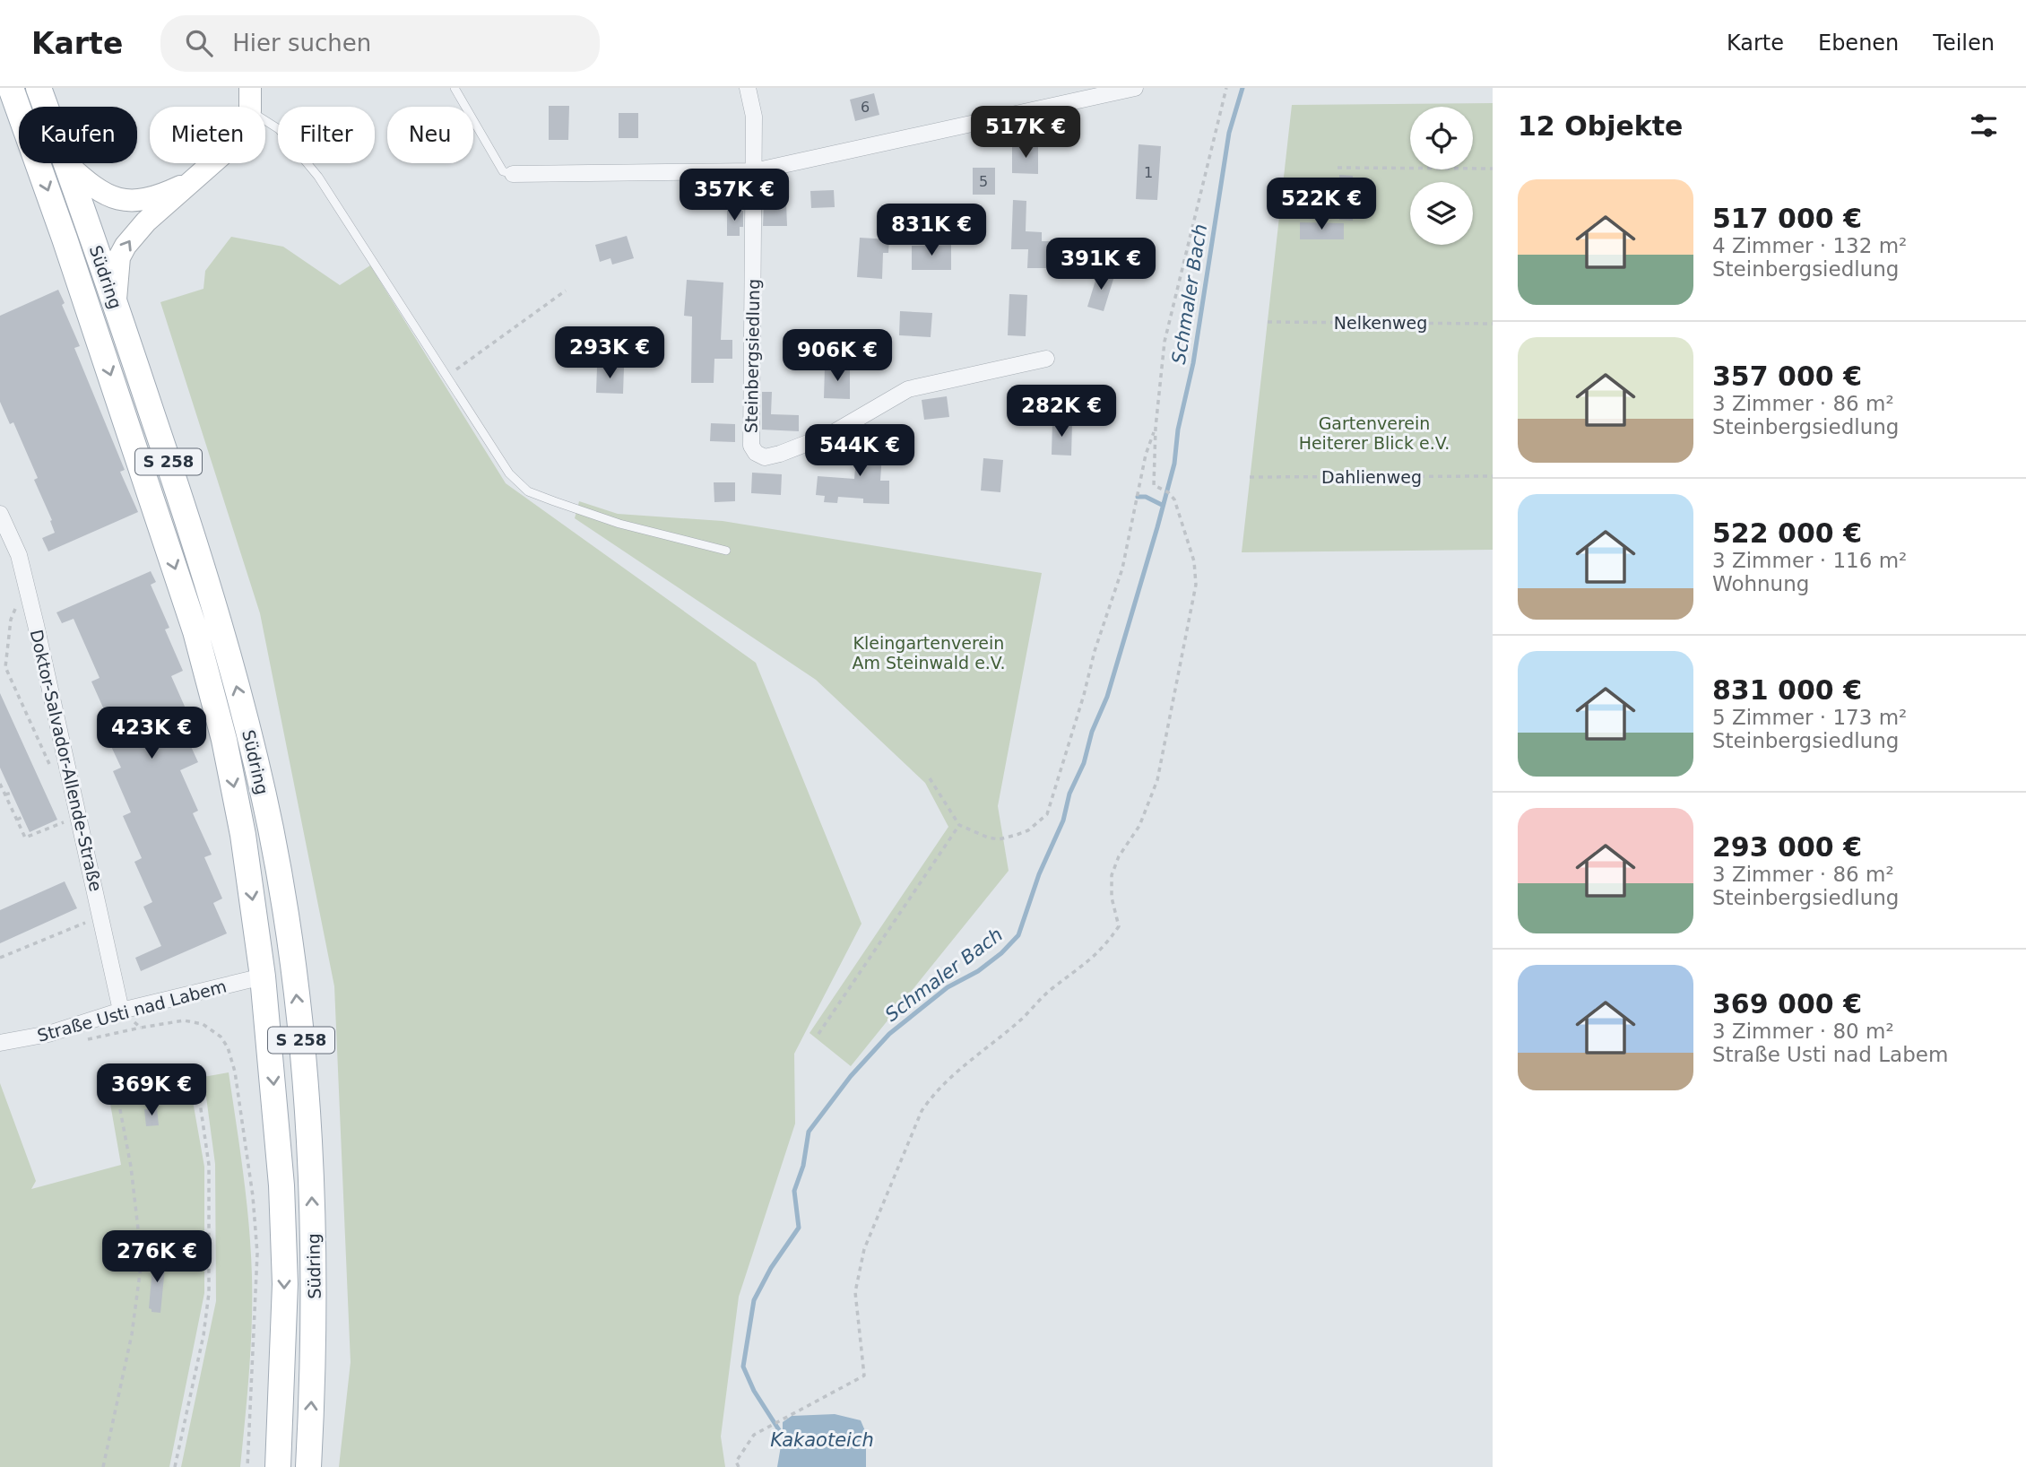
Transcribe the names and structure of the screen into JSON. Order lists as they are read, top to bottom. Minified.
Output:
{"streets":{"main road":["Südring","S 258"],"street":["Steinbergsiedlung","Doktor-Salvador-Allende-Straße","Straße Usti nad Labem"],"path":["Nelkenweg","Dahlienweg"]},"crossings":[["Südring","S 258"],["Südring","Straße Usti nad Labem"],["Doktor-Salvador-Allende-Straße","Straße Usti nad Labem"]],"water":["Schmaler Bach","Kakaoteich"],"parks":["Gartenverein Heiterer Blick e.V.","Kleingartenverein Am Steinwald e.V."],"house_numbers":["6","1","5"],"page":{"header":"Karte","search":"Hier suchen","nav":["Karte","Ebenen","Teilen"],"heading":"12 Objekte","price":["517K €","357K €","522K €","831K €","391K €","293K €","906K €","282K €","544K €","423K €","369K €","276K €"],"chip":["Kaufen","Mieten","Filter","Neu"],"list":[{"name":"517 000 €","note":"4 Zimmer · 132 m² · Steinbergsiedlung"},{"name":"357 000 €","note":"3 Zimmer · 86 m² · Steinbergsiedlung"},{"name":"522 000 €","note":"3 Zimmer · 116 m² · Wohnung"},{"name":"831 000 €","note":"5 Zimmer · 173 m² · Steinbergsiedlung"},{"name":"293 000 €","note":"3 Zimmer · 86 m² · Steinbergsiedlung"},{"name":"369 000 €","note":"3 Zimmer · 80 m² · Straße Usti nad Labem"}]}}
